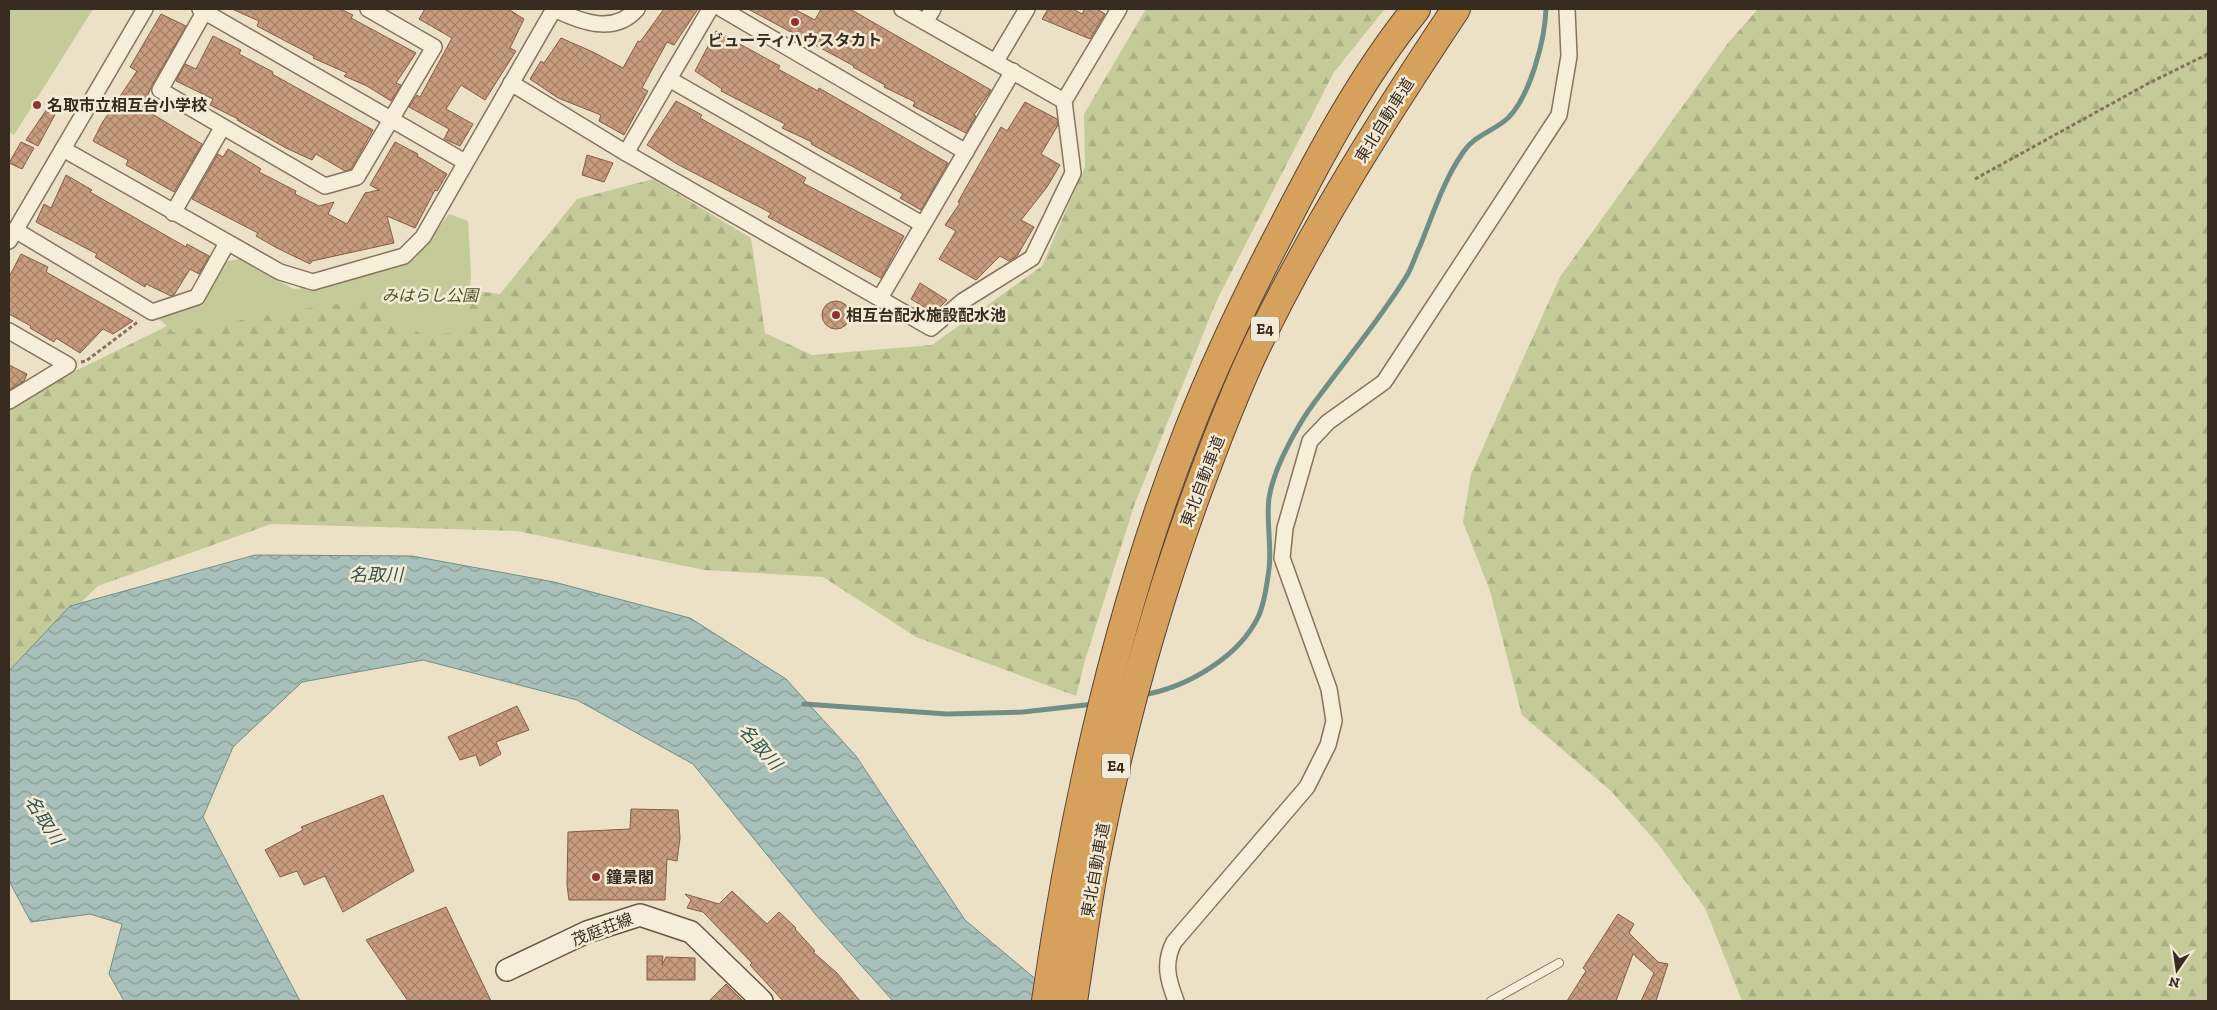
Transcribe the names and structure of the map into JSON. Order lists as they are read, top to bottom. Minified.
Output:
{"streets":{"highway":["東北自動車道","E4"],"street":["茂庭荘線"]},"water":["名取川"],"parks":["みはらし公園"],"places":["ビューティハウスタカト","名取市立相互台小学校","相互台配水施設配水池","鐘景閣"],"north":"bottom"}
